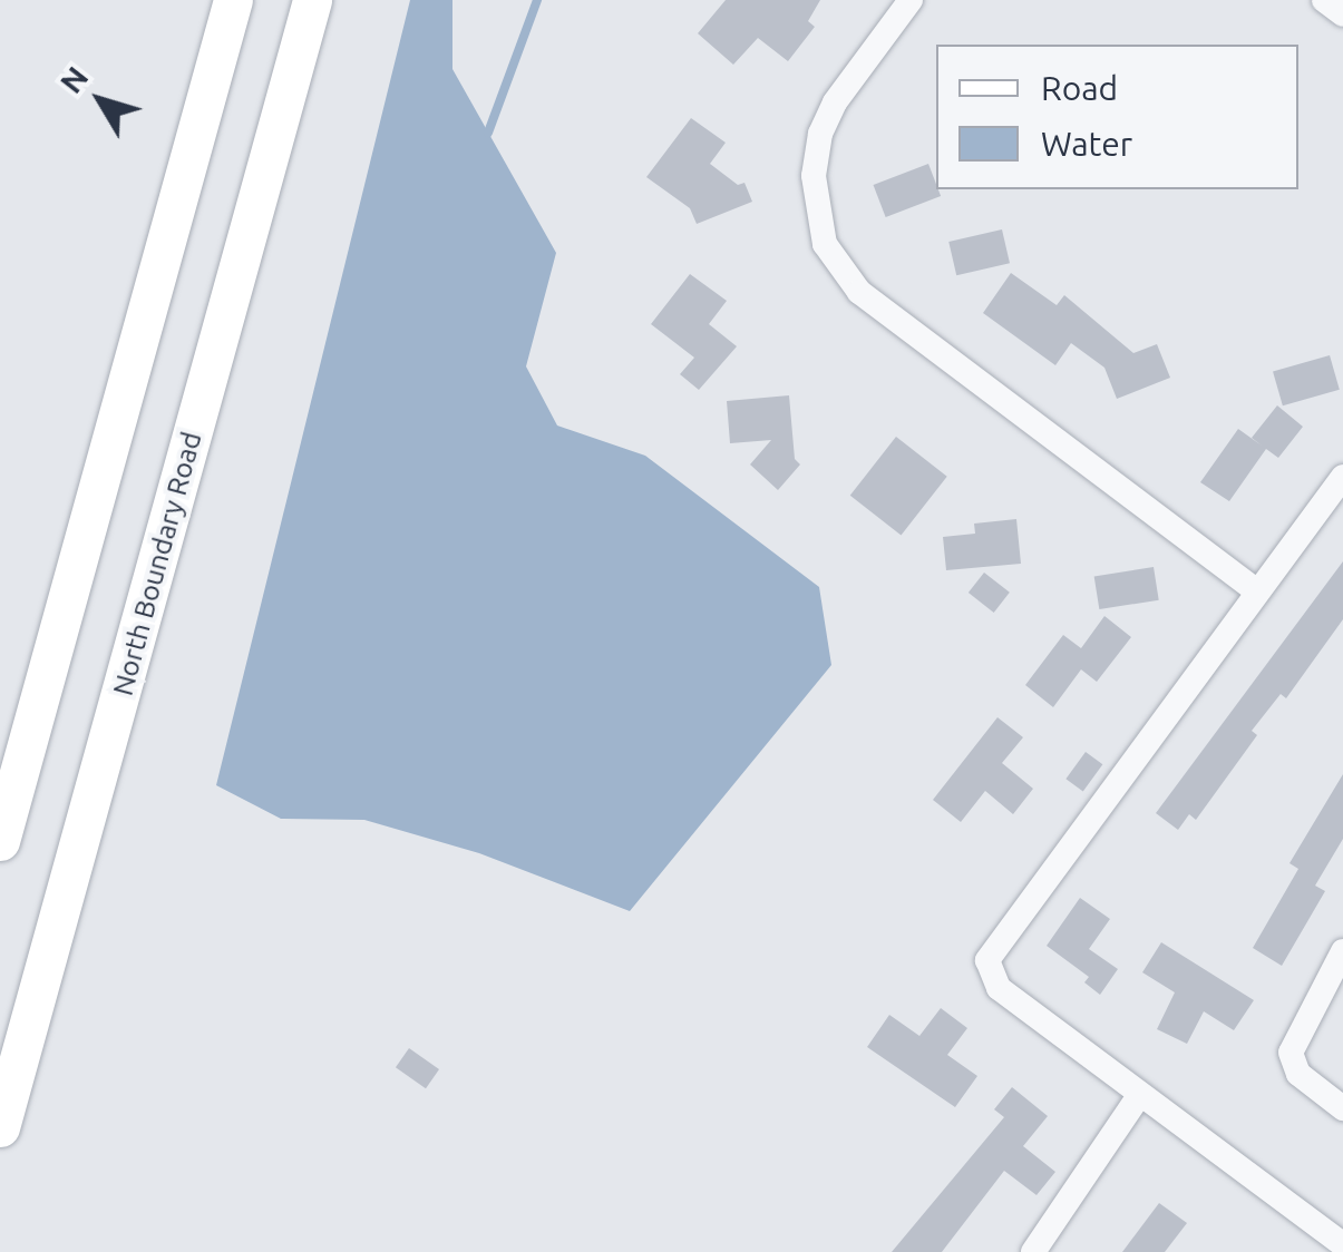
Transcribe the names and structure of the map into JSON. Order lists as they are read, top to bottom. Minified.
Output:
{"streets":{"main road":["North Boundary Road"]},"legend":["Road","Water"],"north":"top left"}
